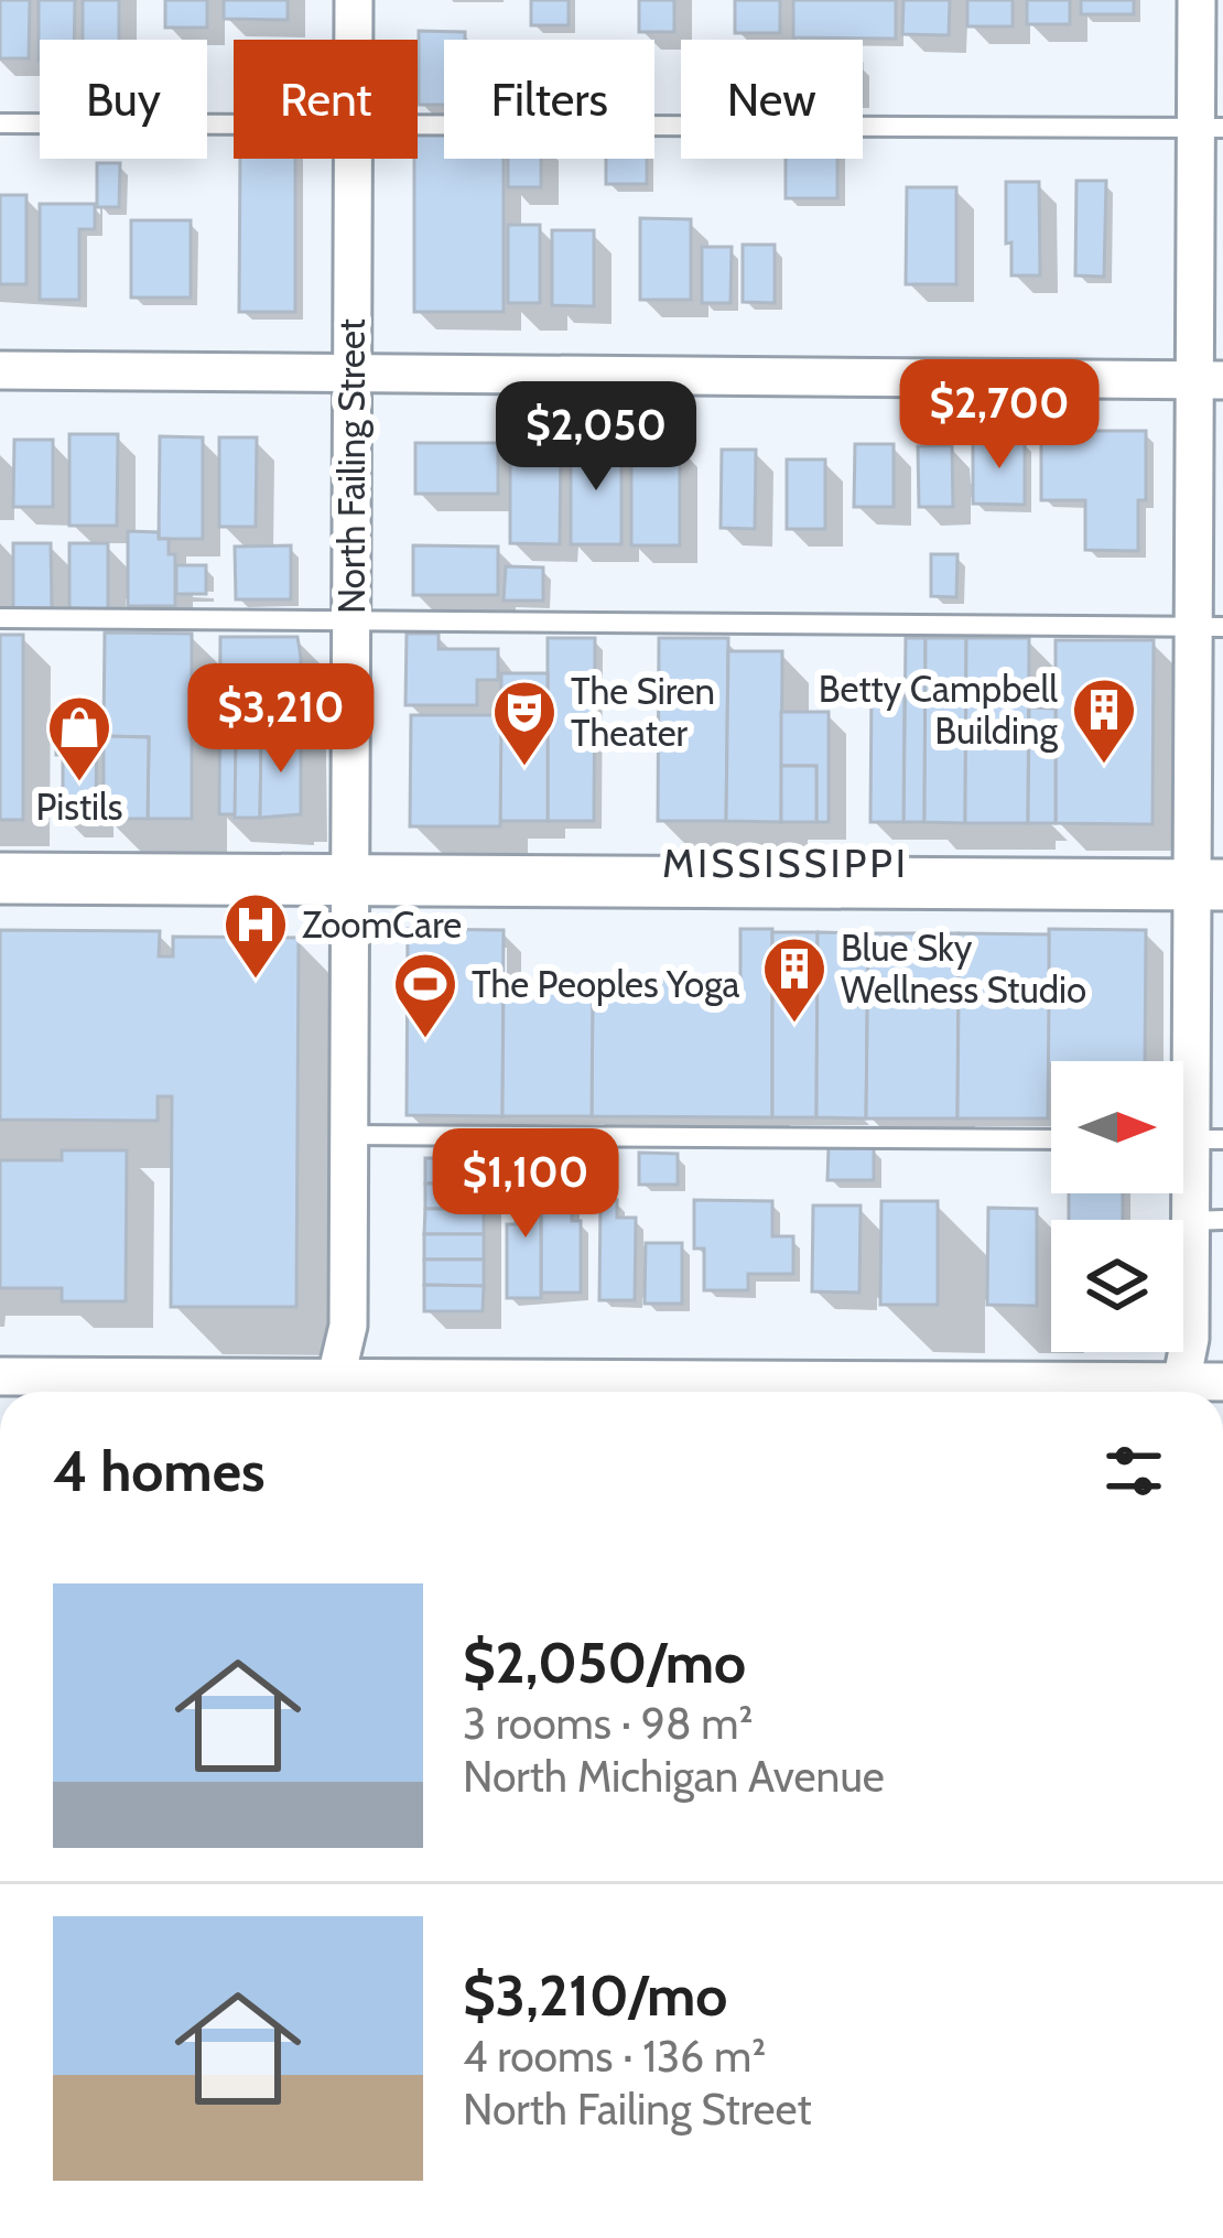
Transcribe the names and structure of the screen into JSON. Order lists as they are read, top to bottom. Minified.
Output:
{"streets":{"street":["North Failing Street"]},"districts":["MISSISSIPPI"],"places":{"building":["Betty Campbell Building","Blue Sky Wellness Studio"],"theatre":["The Siren Theater"],"shop":["Pistils"],"hospital":["ZoomCare"],"sports":["The Peoples Yoga"]},"north":"right","page":{"chip":["Buy","Rent","Filters","New"],"price":["$2,700","$2,050","$3,210","$1,100"],"heading":"4 homes","list":[{"name":"$2,050/mo","note":"3 rooms · 98 m² · North Michigan Avenue"},{"name":"$3,210/mo","note":"4 rooms · 136 m² · North Failing Street"}]}}
